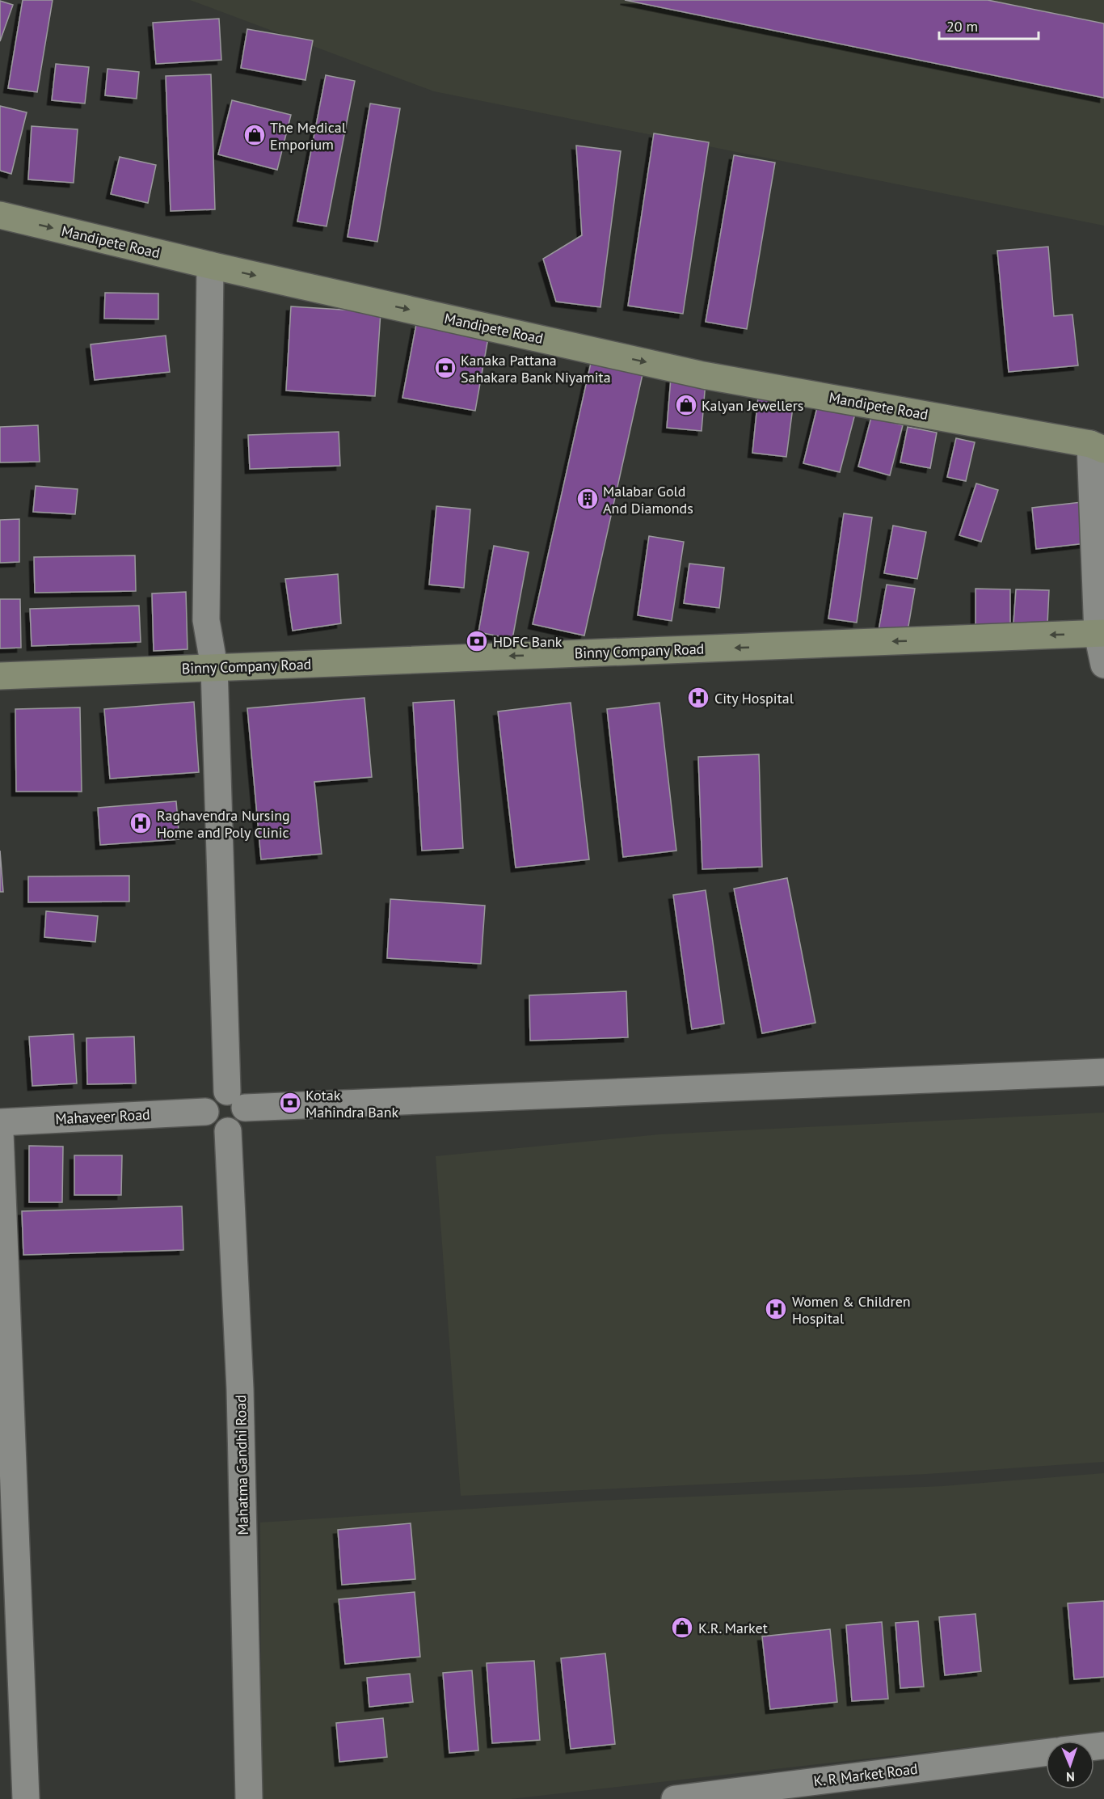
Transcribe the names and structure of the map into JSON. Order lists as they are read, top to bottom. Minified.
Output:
{"streets":{"main road":["Mandipete Road","Binny Company Road"],"street":["Mahaveer Road","Mahatma Gandhi Road","K. R Market Road"]},"one_way":["Mandipete Road","Binny Company Road"],"places":{"shop":["The Medical Emporium","Kalyan Jewellers","K.R. Market"],"bank":["Kanaka Pattana Sahakara Bank Niyamita","HDFC Bank","Kotak Mahindra Bank"],"building":["Malabar Gold And Diamonds"],"hospital":["City Hospital","Raghavendra Nursing Home and Poly Clinic","Women & Children Hospital"]},"scale_bar":"20 m","north":"bottom"}
